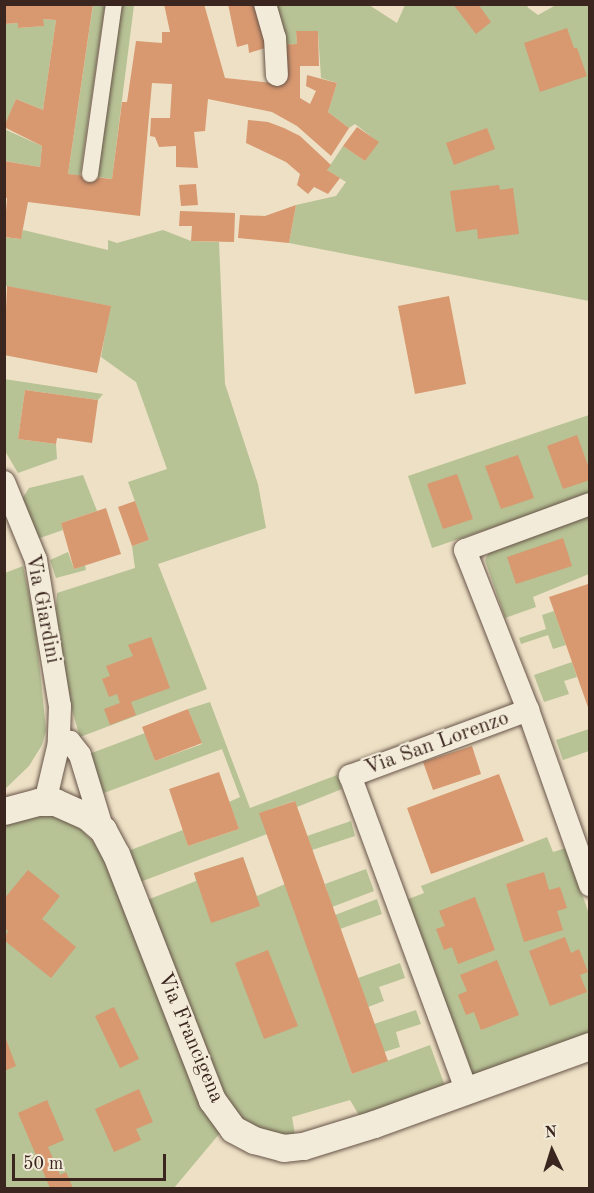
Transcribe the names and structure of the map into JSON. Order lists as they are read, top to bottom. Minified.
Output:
{"streets":{"street":["Via Giardini","Via San Lorenzo","Via Francigena"]},"crossings":[["Via Giardini","Via Francigena"],["Via San Lorenzo","Via Francigena"]],"scale_bar":"50 m","north":"top"}
